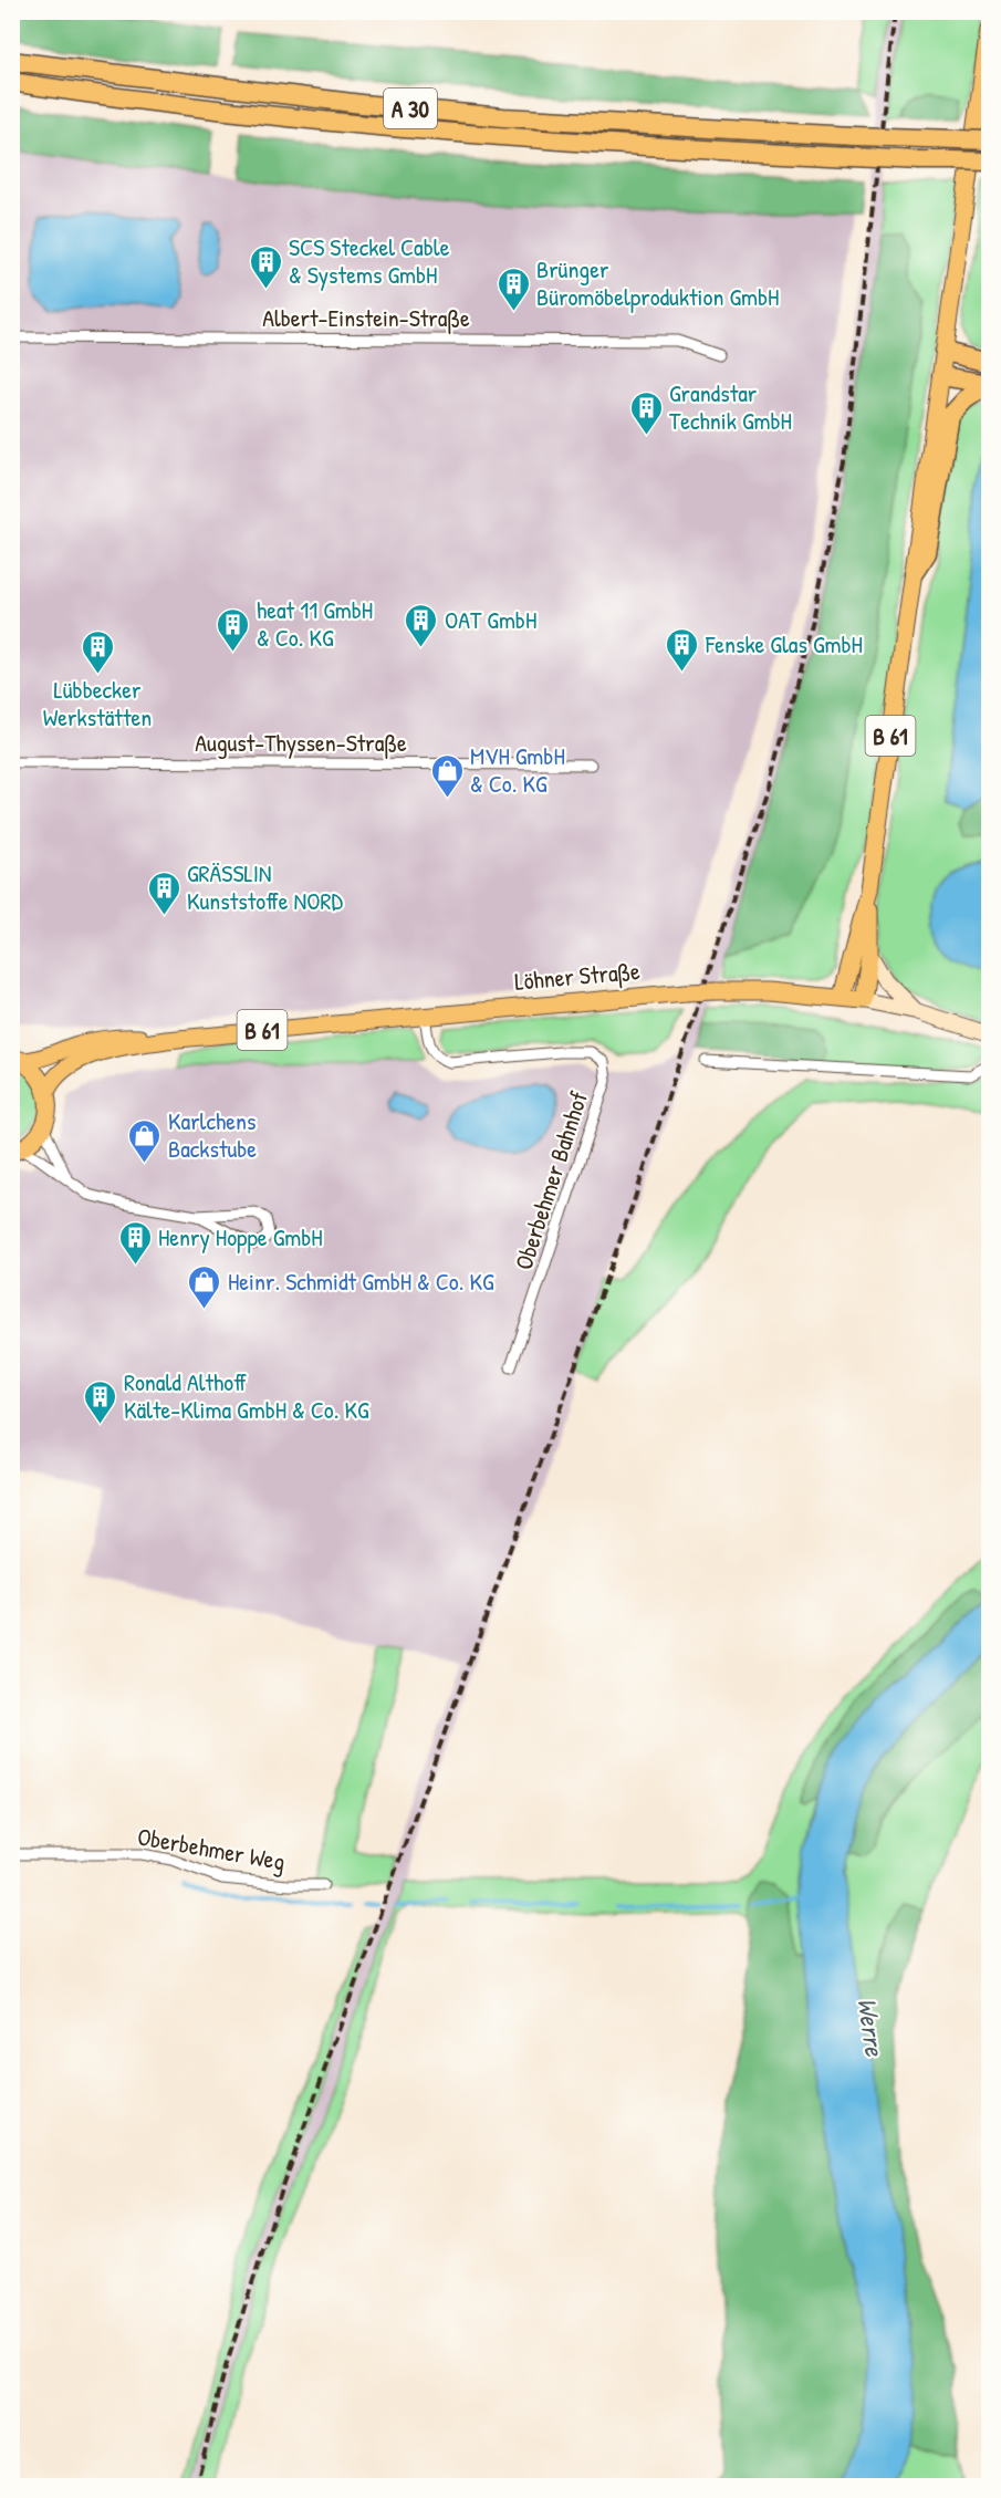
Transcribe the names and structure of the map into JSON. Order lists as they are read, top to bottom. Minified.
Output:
{"streets":{"highway":["A 30"],"main road":["B 61","Löhner Straße"],"street":["Albert-Einstein-Straße","August-Thyssen-Straße","Oberbehmer Bahnhof","Oberbehmer Weg"]},"crossings":[["B 61","Löhner Straße"],["Löhner Straße","Oberbehmer Bahnhof"]],"water":["Werre"],"places":{"building":["SCS Steckel Cable & Systems GmbH","Brünger Büromöbelproduktion GmbH","Grandstar Technik GmbH","OAT GmbH","heat 11 GmbH & Co. KG","Fenske Glas GmbH","Lübbecker Werkstätten","GRÄSSLIN Kunststoffe NORD","Henry Hoppe GmbH","Ronald Althoff Kälte-Klima GmbH & Co. KG"],"shop":["MVH GmbH & Co. KG","Karlchens Backstube","Heinr. Schmidt GmbH & Co. KG"]}}
